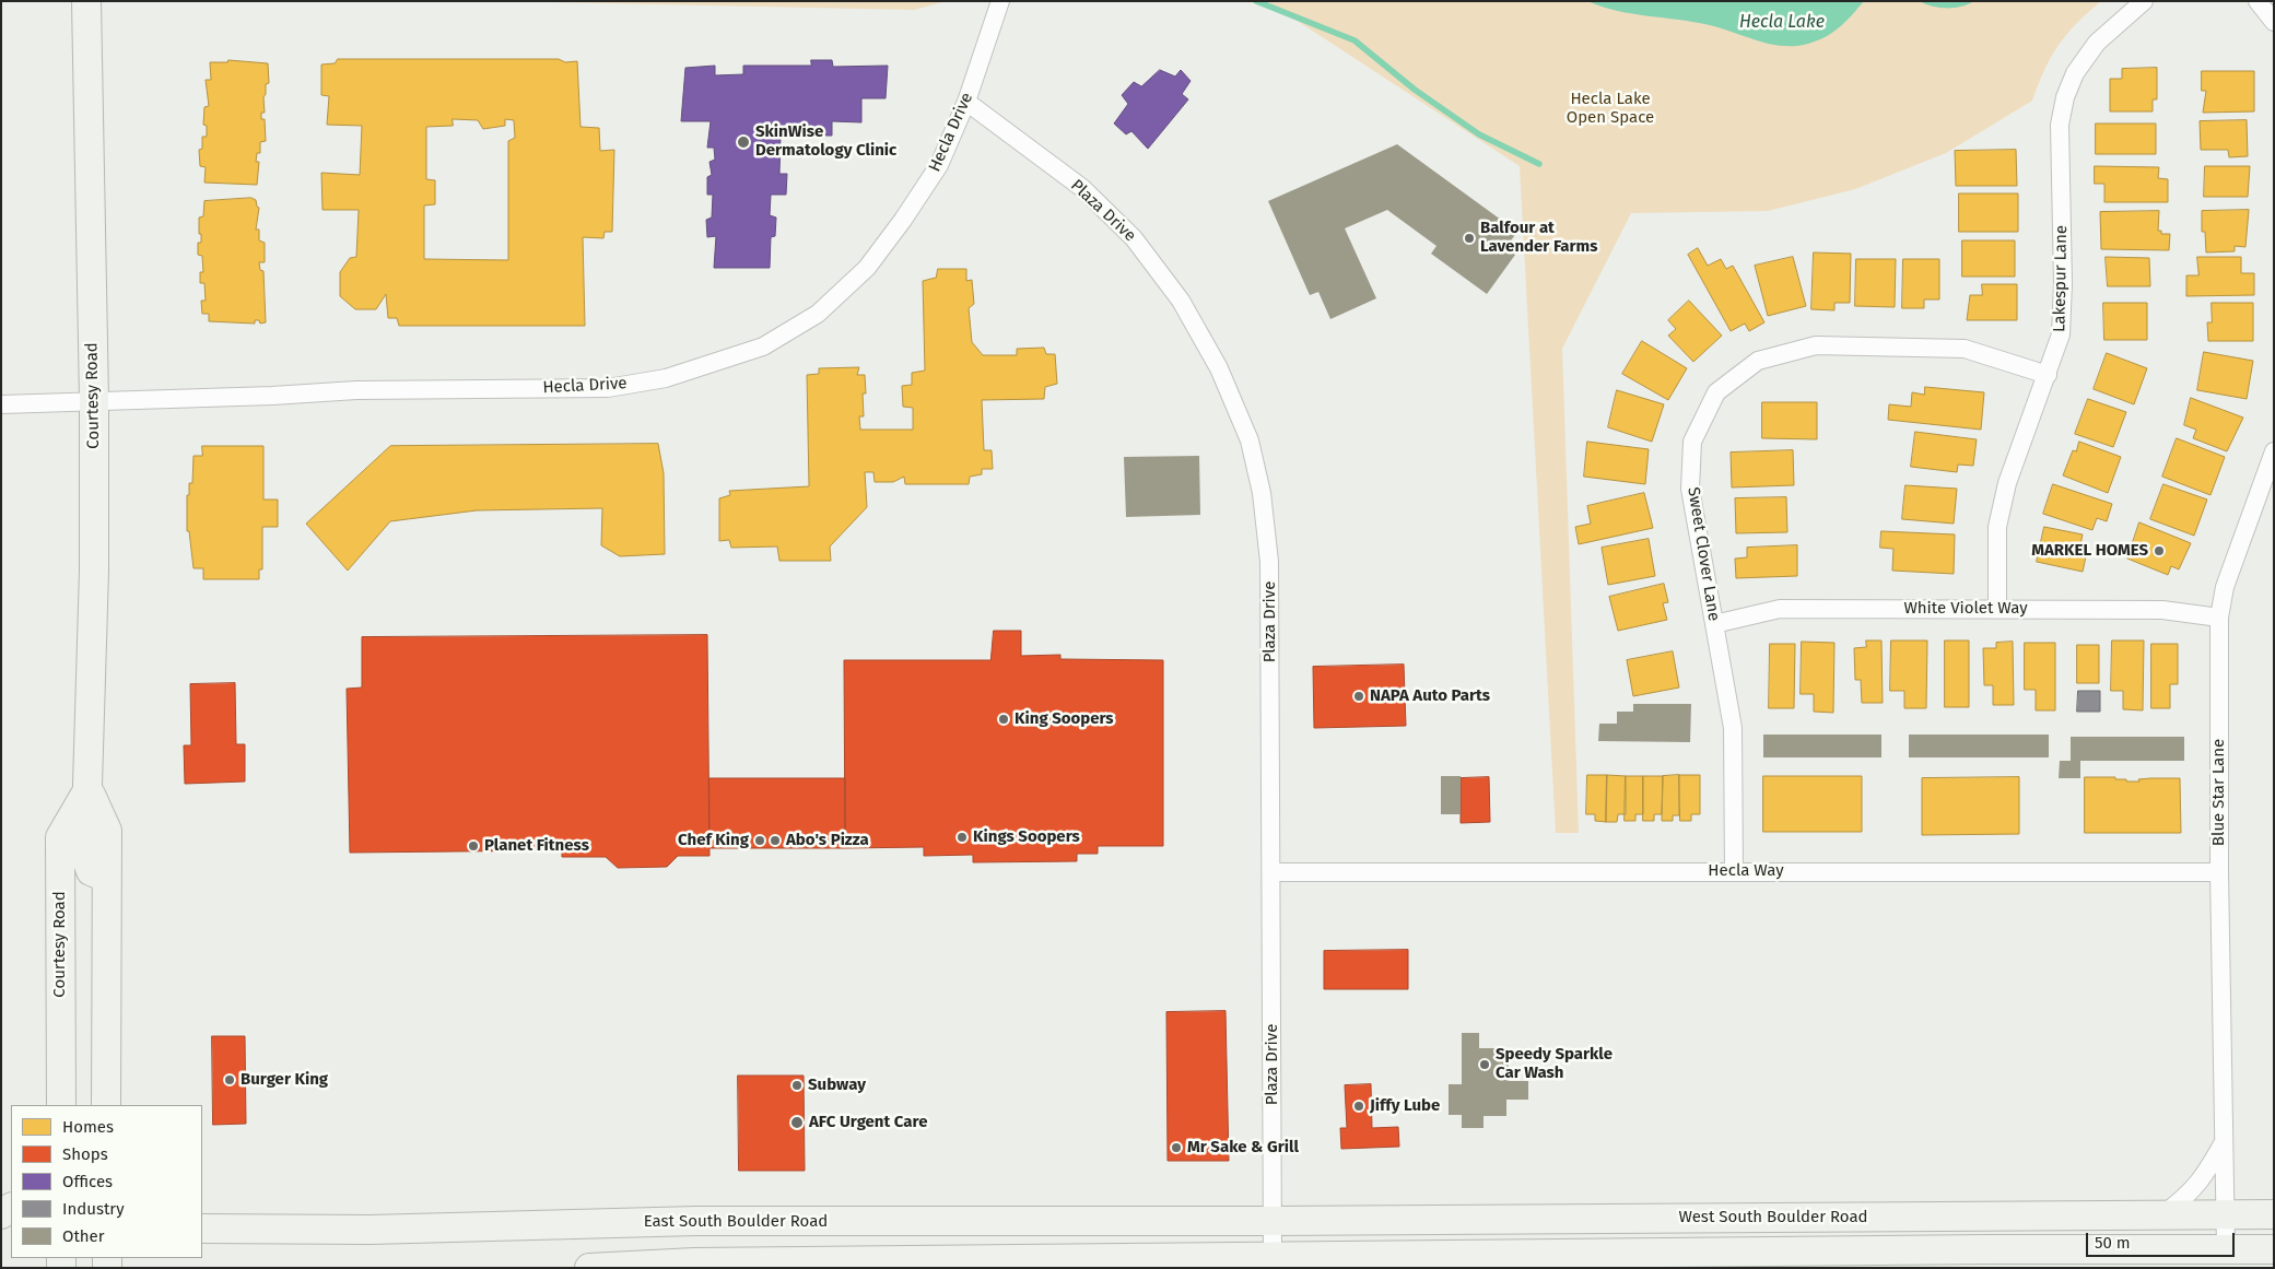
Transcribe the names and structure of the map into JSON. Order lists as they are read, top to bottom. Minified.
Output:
{"streets":{"main road":["Courtesy Road","West South Boulder Road","East South Boulder Road"],"street":["Hecla Drive","Plaza Drive","Lakespur Lane","Sweet Clover Lane","White Violet Way","Blue Star Lane","Hecla Way"]},"crossings":[["Hecla Drive","Plaza Drive"],["Hecla Drive","Courtesy Road"],["Plaza Drive","Hecla Way"],["Plaza Drive","West South Boulder Road"],["Plaza Drive","East South Boulder Road"],["Lakespur Lane","Sweet Clover Lane"],["Lakespur Lane","White Violet Way"],["Sweet Clover Lane","White Violet Way"],["Sweet Clover Lane","Hecla Way"],["White Violet Way","Blue Star Lane"],["Blue Star Lane","Hecla Way"],["Blue Star Lane","West South Boulder Road"],["West South Boulder Road","East South Boulder Road"]],"water":["Hecla Lake"],"parks":["Hecla Lake Open Space"],"places":["SkinWise Dermatology Clinic","Balfour at Lavender Farms","MARKEL HOMES","NAPA Auto Parts","King Soopers","Kings Soopers","Chef King","Abo's Pizza","Planet Fitness","Speedy Sparkle Car Wash","Burger King","Subway","Jiffy Lube","AFC Urgent Care","Mr Sake & Grill"],"legend":["Homes","Shops","Offices","Industry","Other"],"scale_bar":"50 m"}
